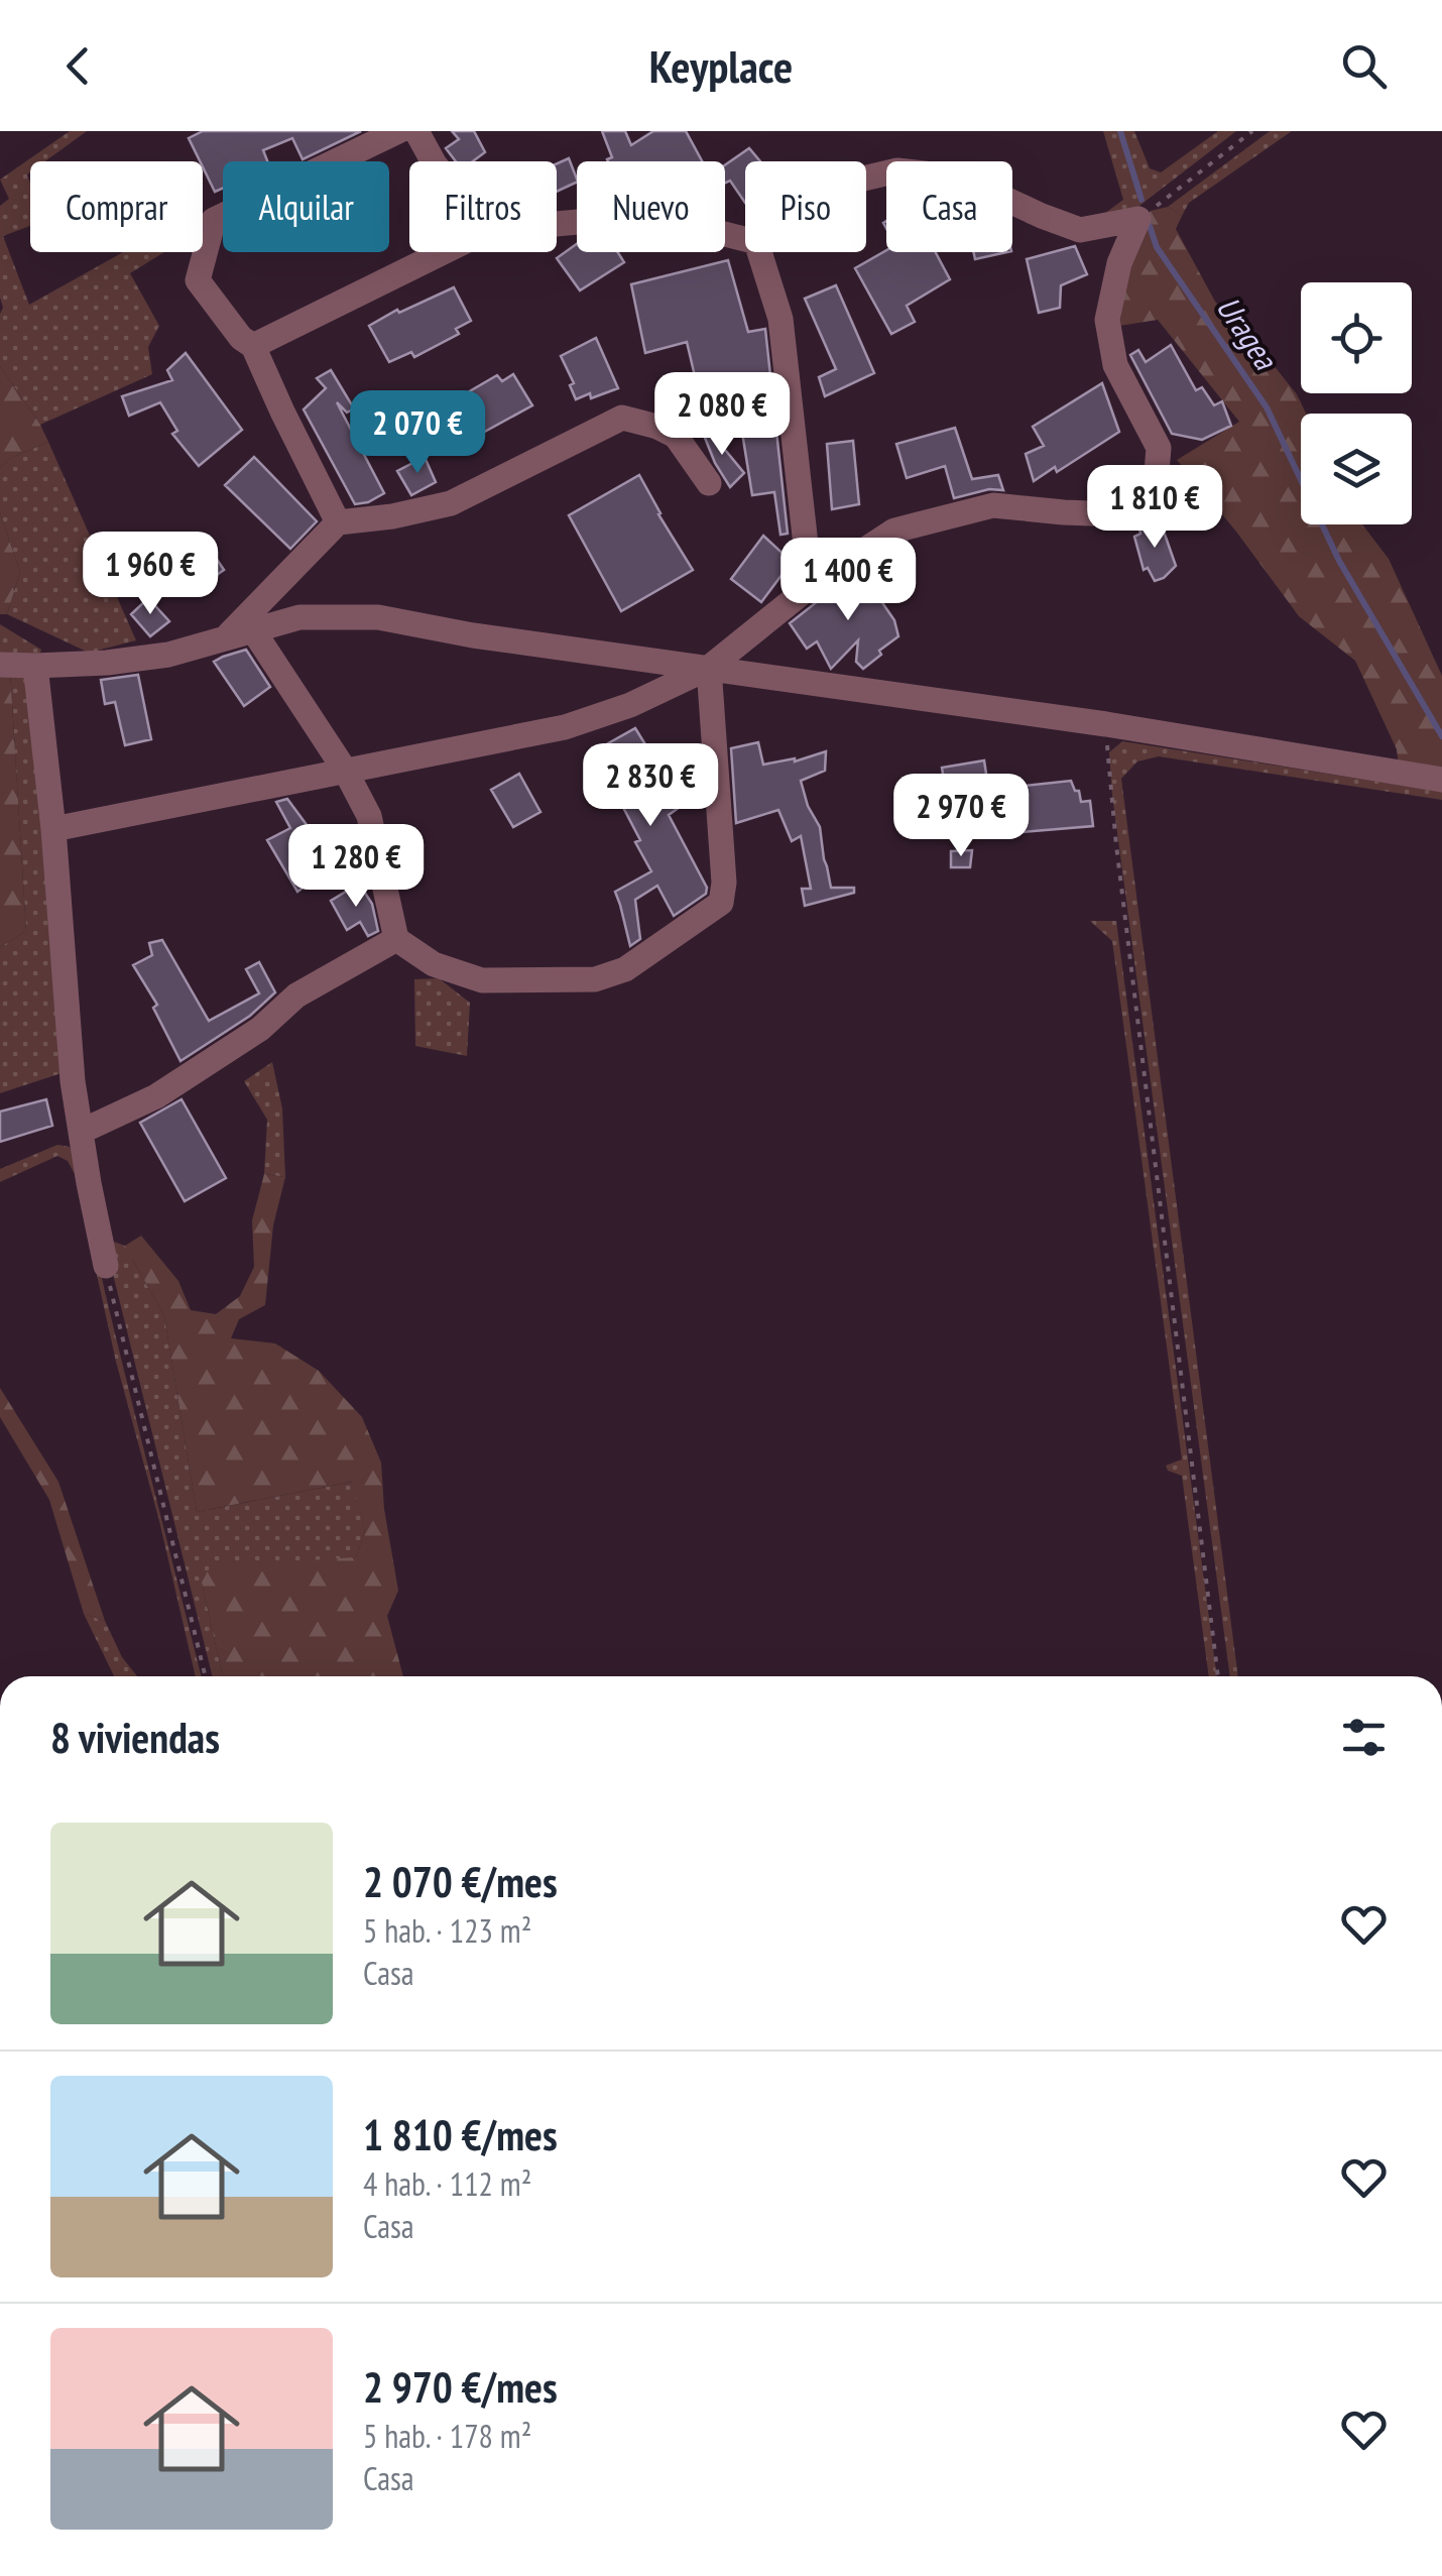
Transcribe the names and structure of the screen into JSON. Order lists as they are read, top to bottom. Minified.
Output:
{"water":["Uragea"],"page":{"header":"Keyplace","chip":["Comprar","Alquilar","Filtros","Nuevo","Piso","Casa"],"price":["2 080 €","2 070 €","1 810 €","1 960 €","1 400 €","2 830 €","2 970 €","1 280 €"],"heading":"8 viviendas","list":[{"name":"2 070 €/mes","note":"5 hab. · 123 m² · Casa"},{"name":"1 810 €/mes","note":"4 hab. · 112 m² · Casa"},{"name":"2 970 €/mes","note":"5 hab. · 178 m² · Casa"}]}}
